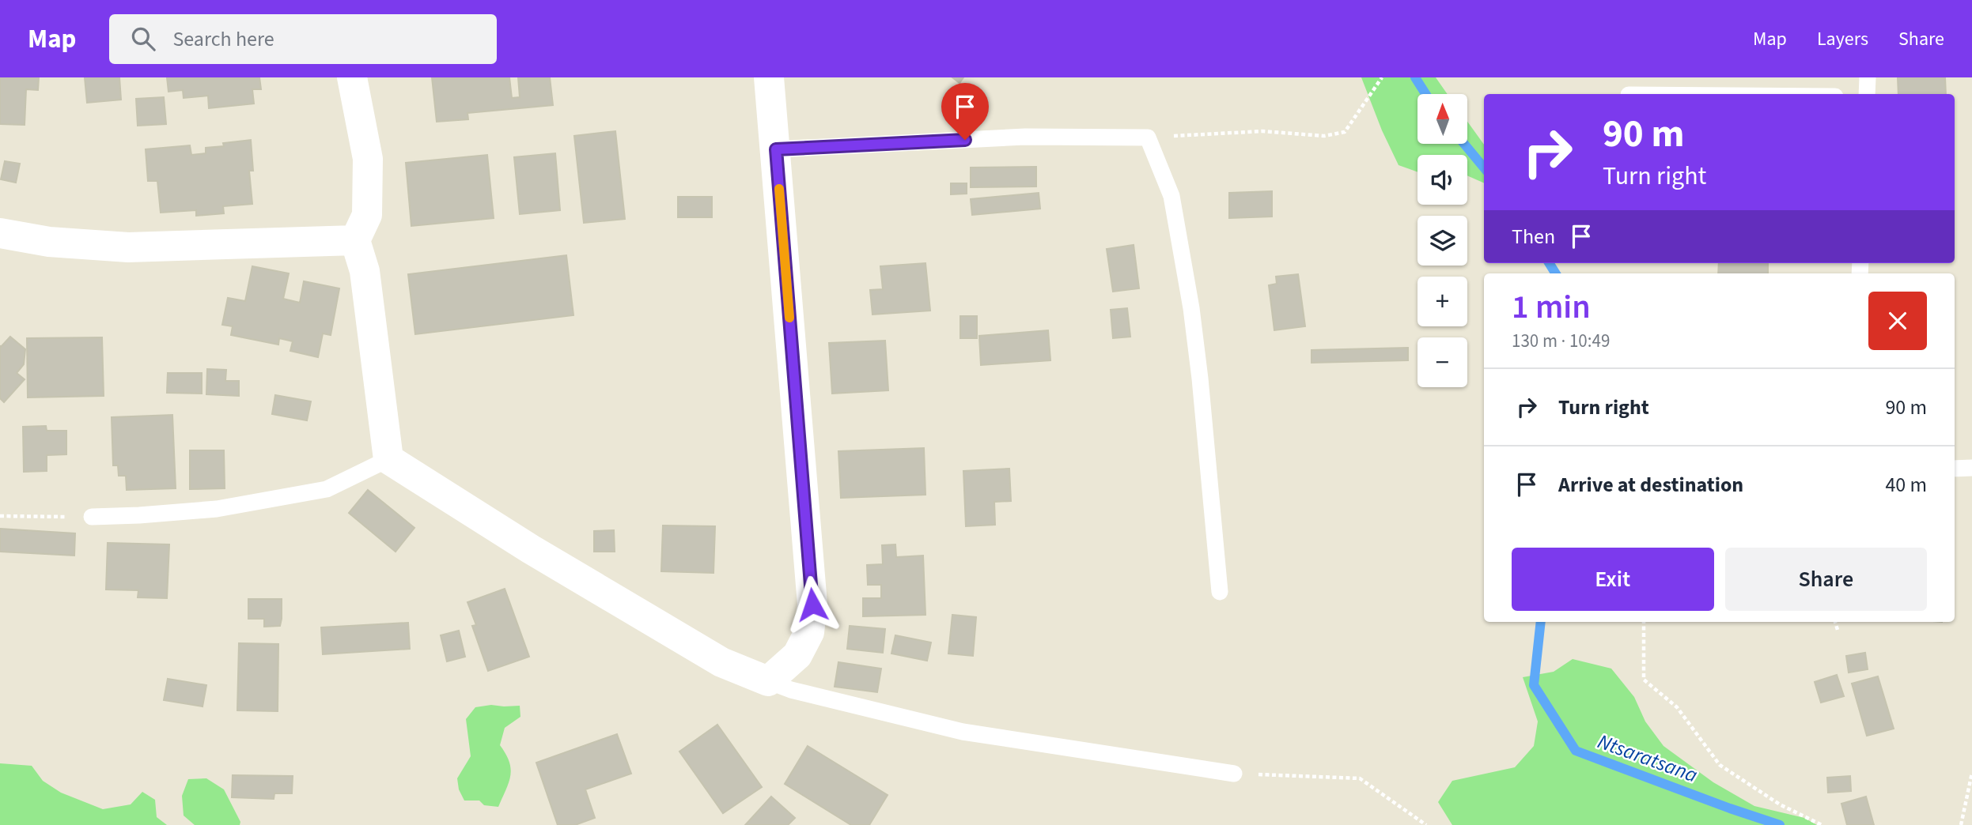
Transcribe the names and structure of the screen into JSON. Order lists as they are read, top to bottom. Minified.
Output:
{"water":["Ntsaratsana"],"north":"top","page":{"header":"Map","search":"Search here","nav":["Map","Layers","Share"],"map_buttons":["+","−"],"turn":["90 m","Turn right"],"then":"Then","heading":["1 min","130 m · 10:49"],"list":[{"name":"Turn right","value":"90 m"},{"name":"Arrive at destination","value":"40 m"}],"buttons":["Exit","Share"]}}
